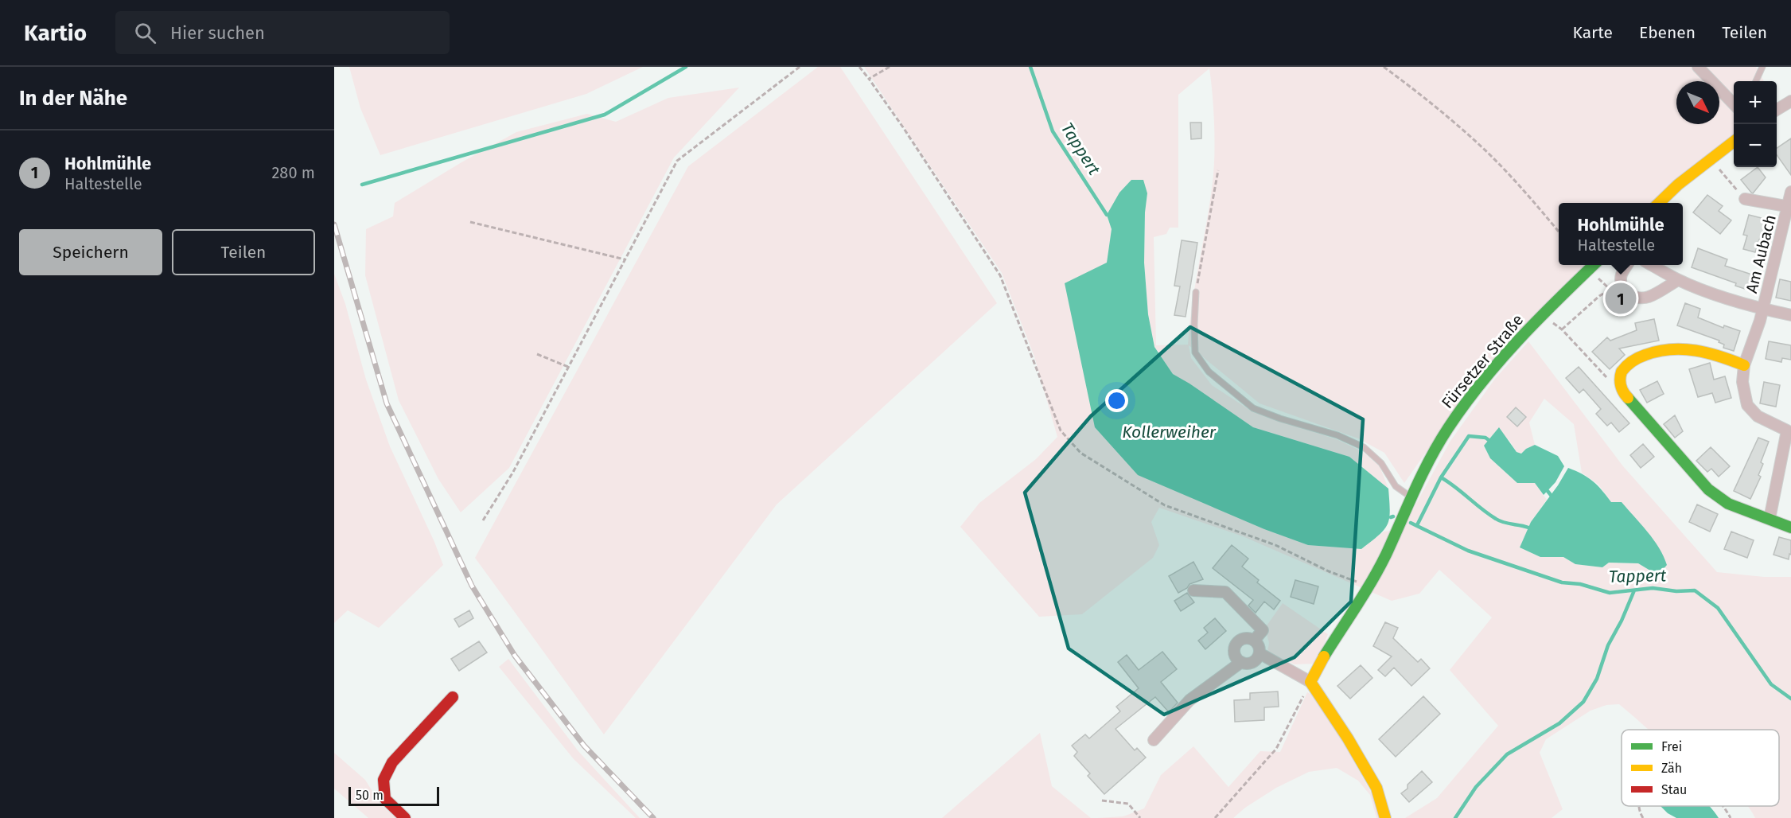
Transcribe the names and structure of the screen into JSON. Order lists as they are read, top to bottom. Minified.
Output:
{"streets":{"street":["Am Aubach","Fürsetzer Straße"]},"water":["Tappert","Kollerweiher"],"legend":["Frei","Zäh","Stau"],"scale_bar":"50 m","north":"bottom right","page":{"header":"Kartio","search":"Hier suchen","nav":["Karte","Ebenen","Teilen"],"heading":"In der Nähe","map_buttons":["+","−"],"list":[{"mark":"1","name":"Hohlmühle","note":"Haltestelle","value":"280 m"}],"popup":["Hohlmühle","Haltestelle"],"buttons":["Speichern","Teilen"],"pins":"1","scale":"50 m"}}
